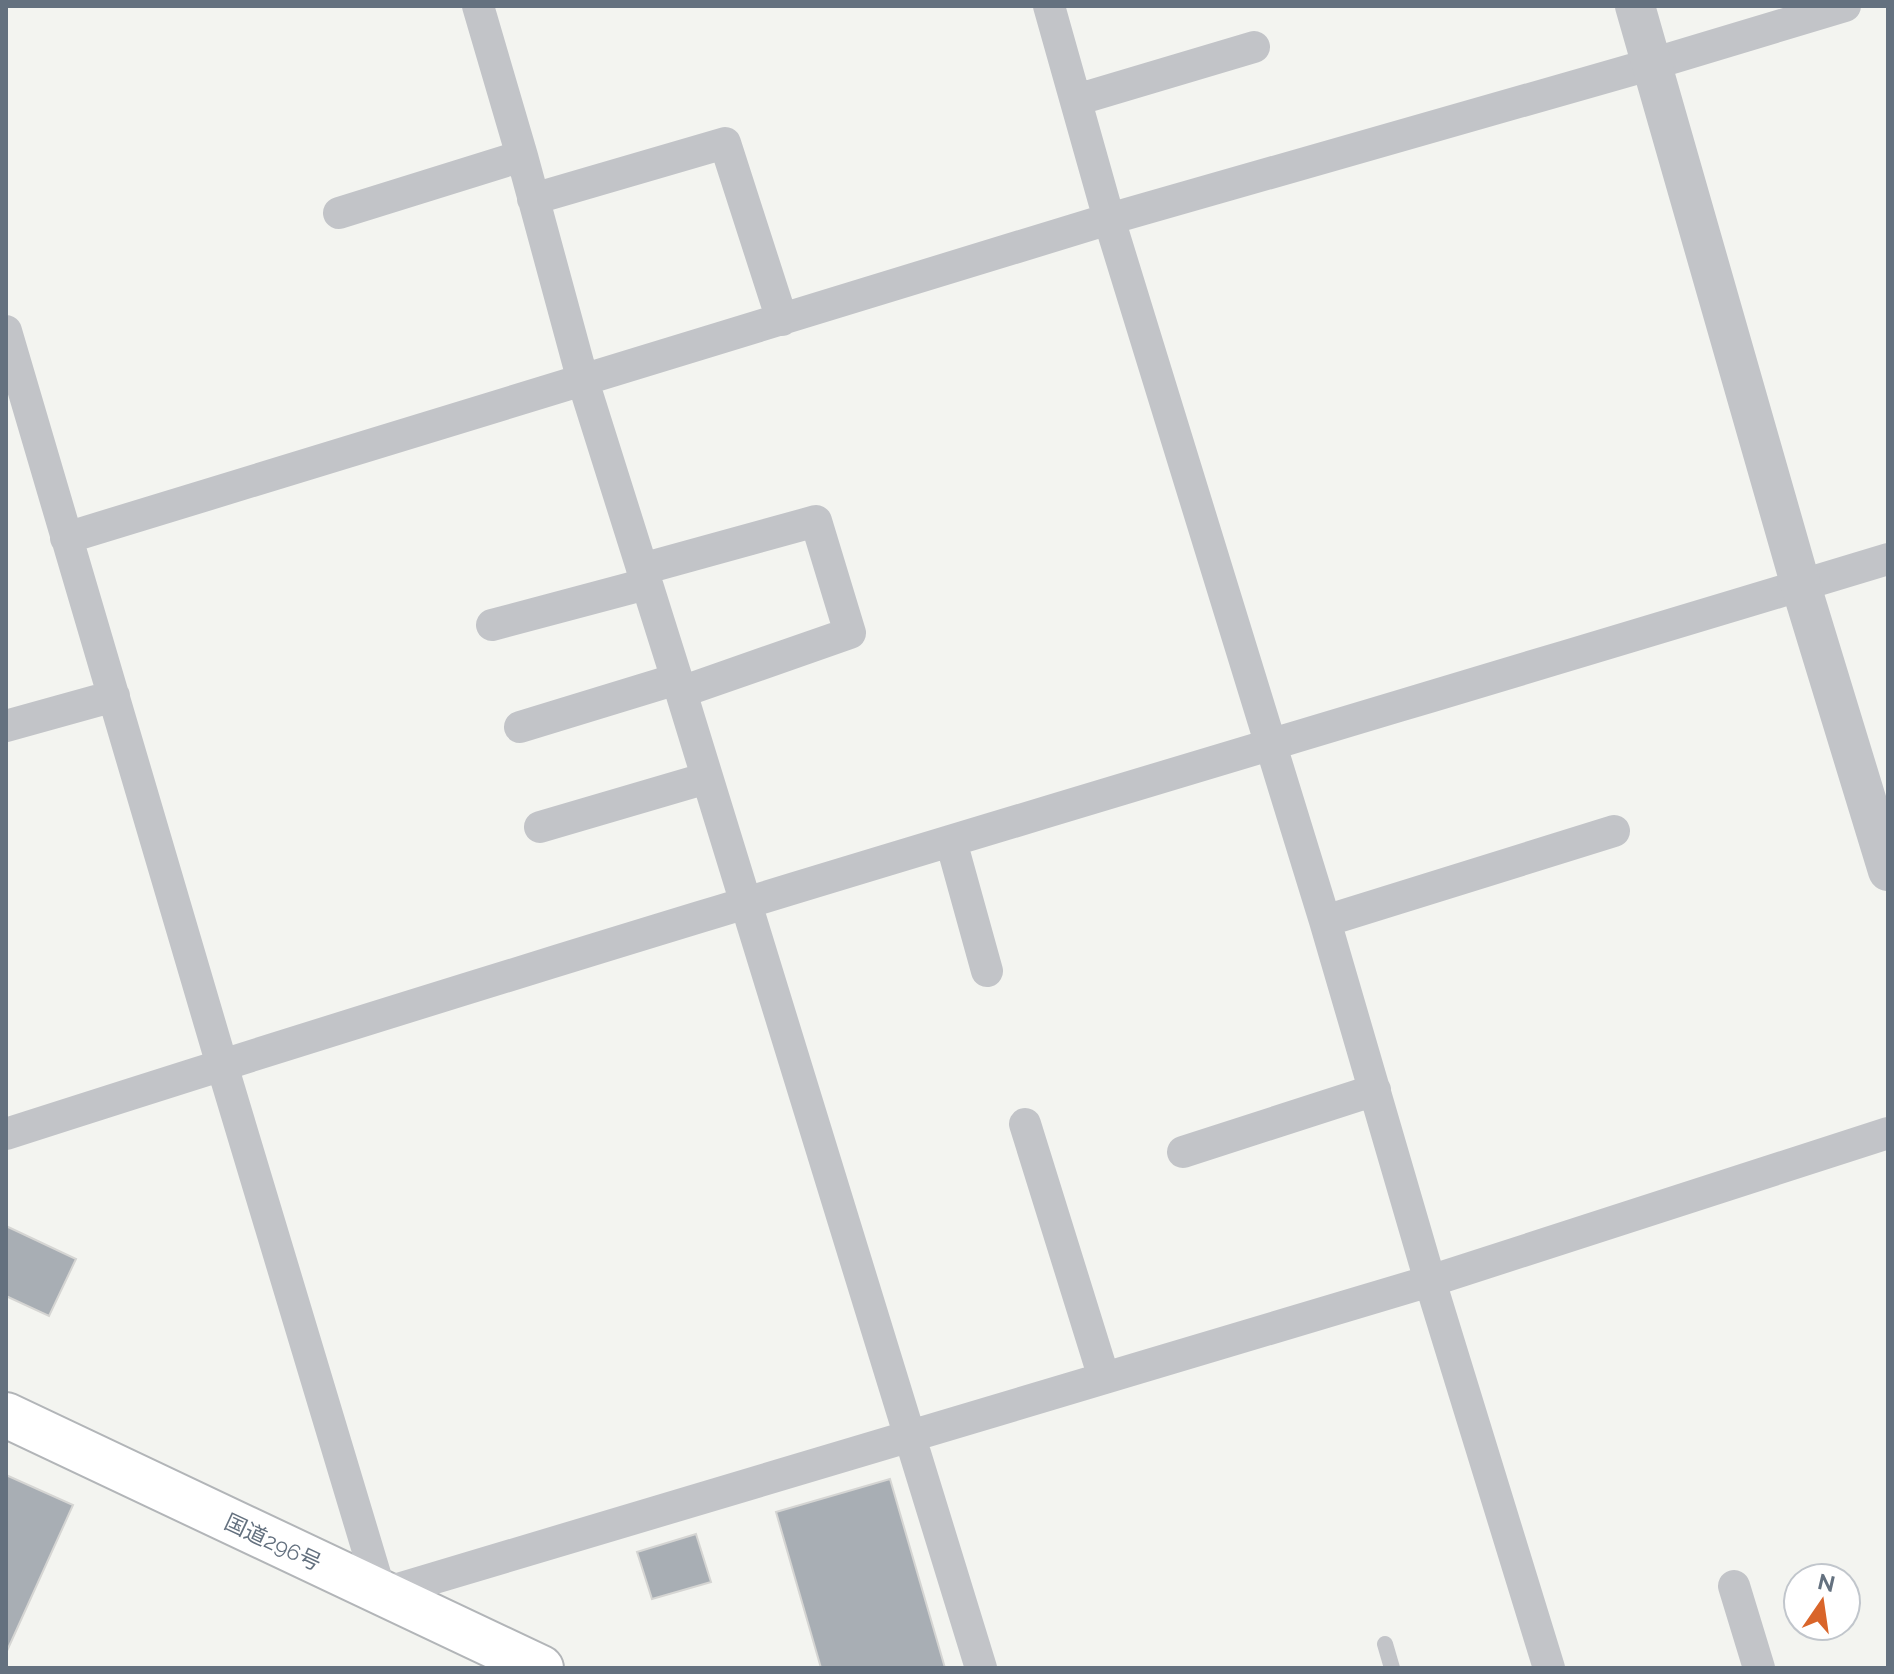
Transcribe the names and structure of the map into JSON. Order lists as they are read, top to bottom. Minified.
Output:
{"streets":{"highway":["国道296号"]},"north":"top"}
